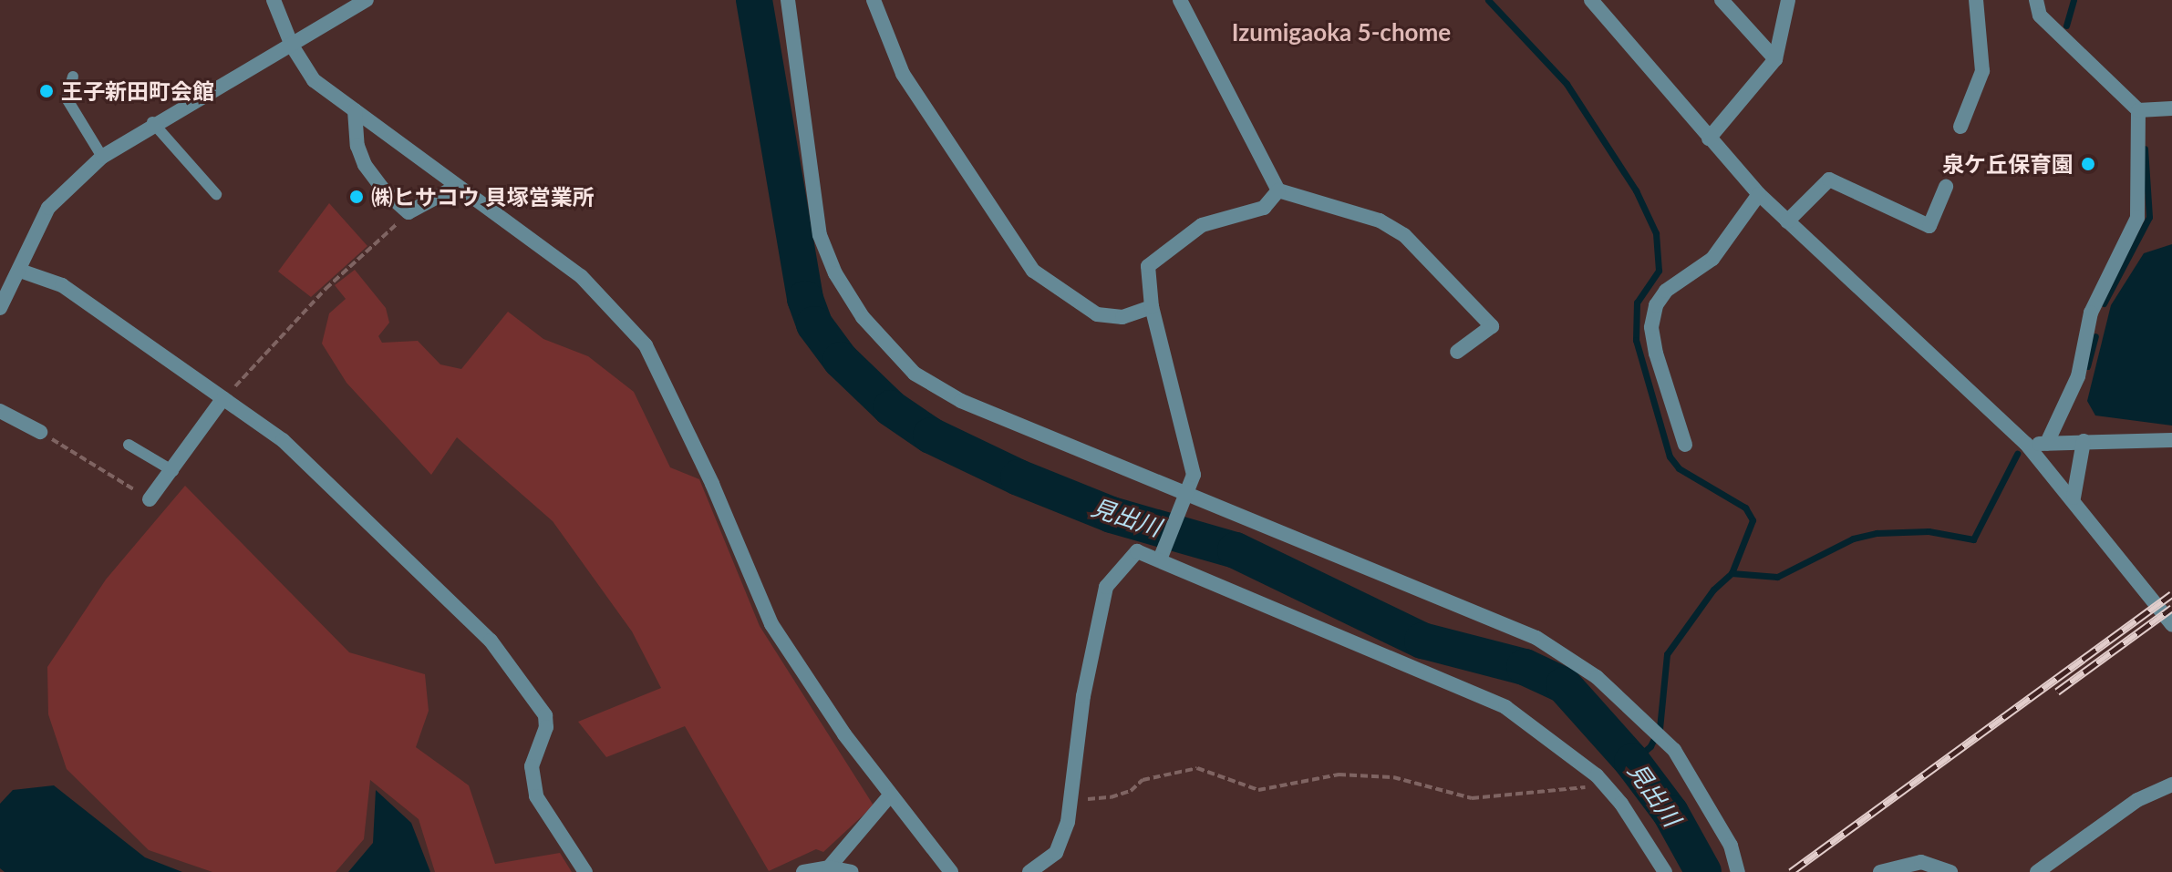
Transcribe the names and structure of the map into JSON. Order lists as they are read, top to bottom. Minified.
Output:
{"districts":["Izumigaoka 5-chome"],"water":["見出川"],"places":["王子新田町会館","泉ケ丘保育園","㈱ヒサコウ 貝塚営業所"]}
